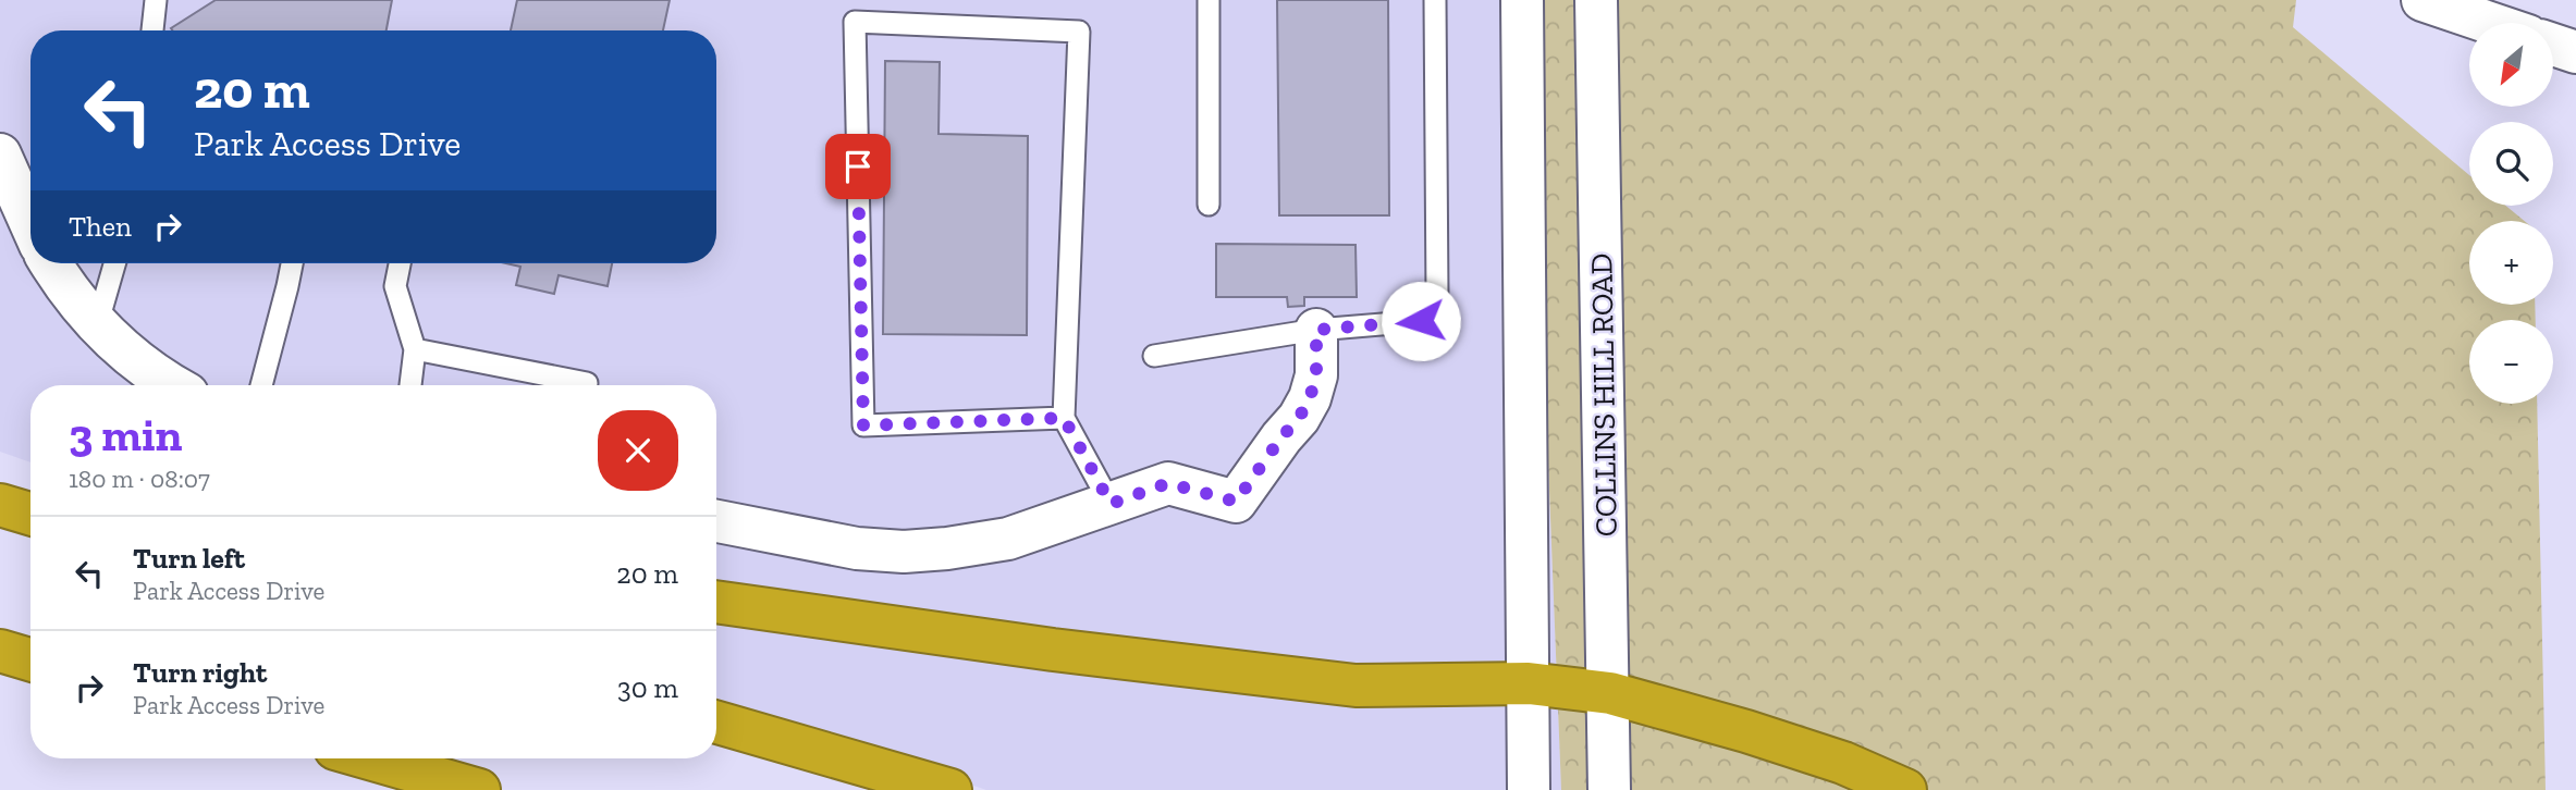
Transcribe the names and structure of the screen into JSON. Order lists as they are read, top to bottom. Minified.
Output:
{"streets":{"street":["COLLINS HILL ROAD"]},"north":"bottom left","page":{"map_buttons":["+","−"],"turn":["20 m","Park Access Drive"],"then":"Then","heading":["3 min","180 m · 08:07"],"list":[{"name":"Turn left","note":"Park Access Drive","value":"20 m"},{"name":"Turn right","note":"Park Access Drive","value":"30 m"}]}}
